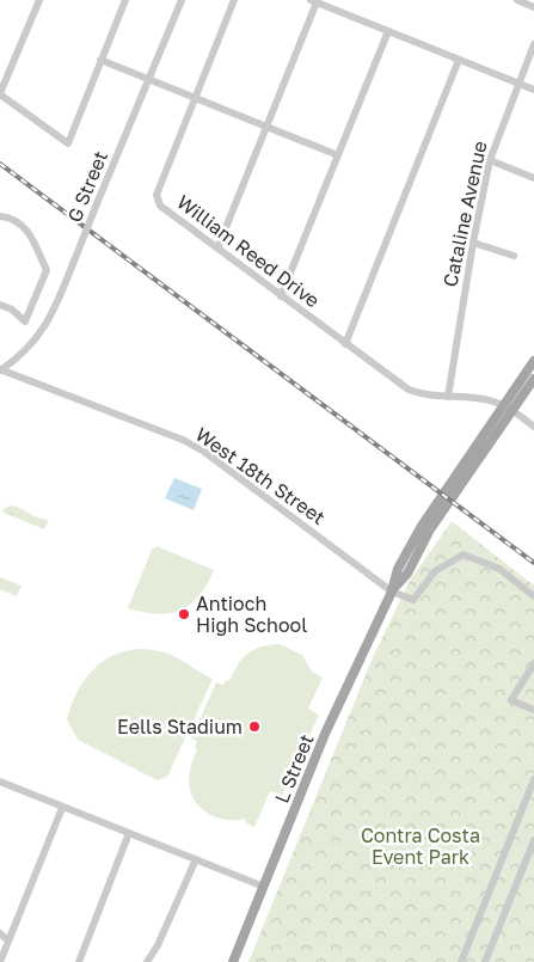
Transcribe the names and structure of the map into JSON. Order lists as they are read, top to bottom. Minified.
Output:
{"streets":{"main road":["L Street"],"street":["G Street","Cataline Avenue","William Reed Drive","West 18th Street"]},"crossings":[["G Street","West 18th Street"],["Cataline Avenue","William Reed Drive"],["William Reed Drive","L Street"],["West 18th Street","L Street"]],"parks":["Contra Costa Event Park"],"places":["Antioch High School","Eells Stadium"]}
